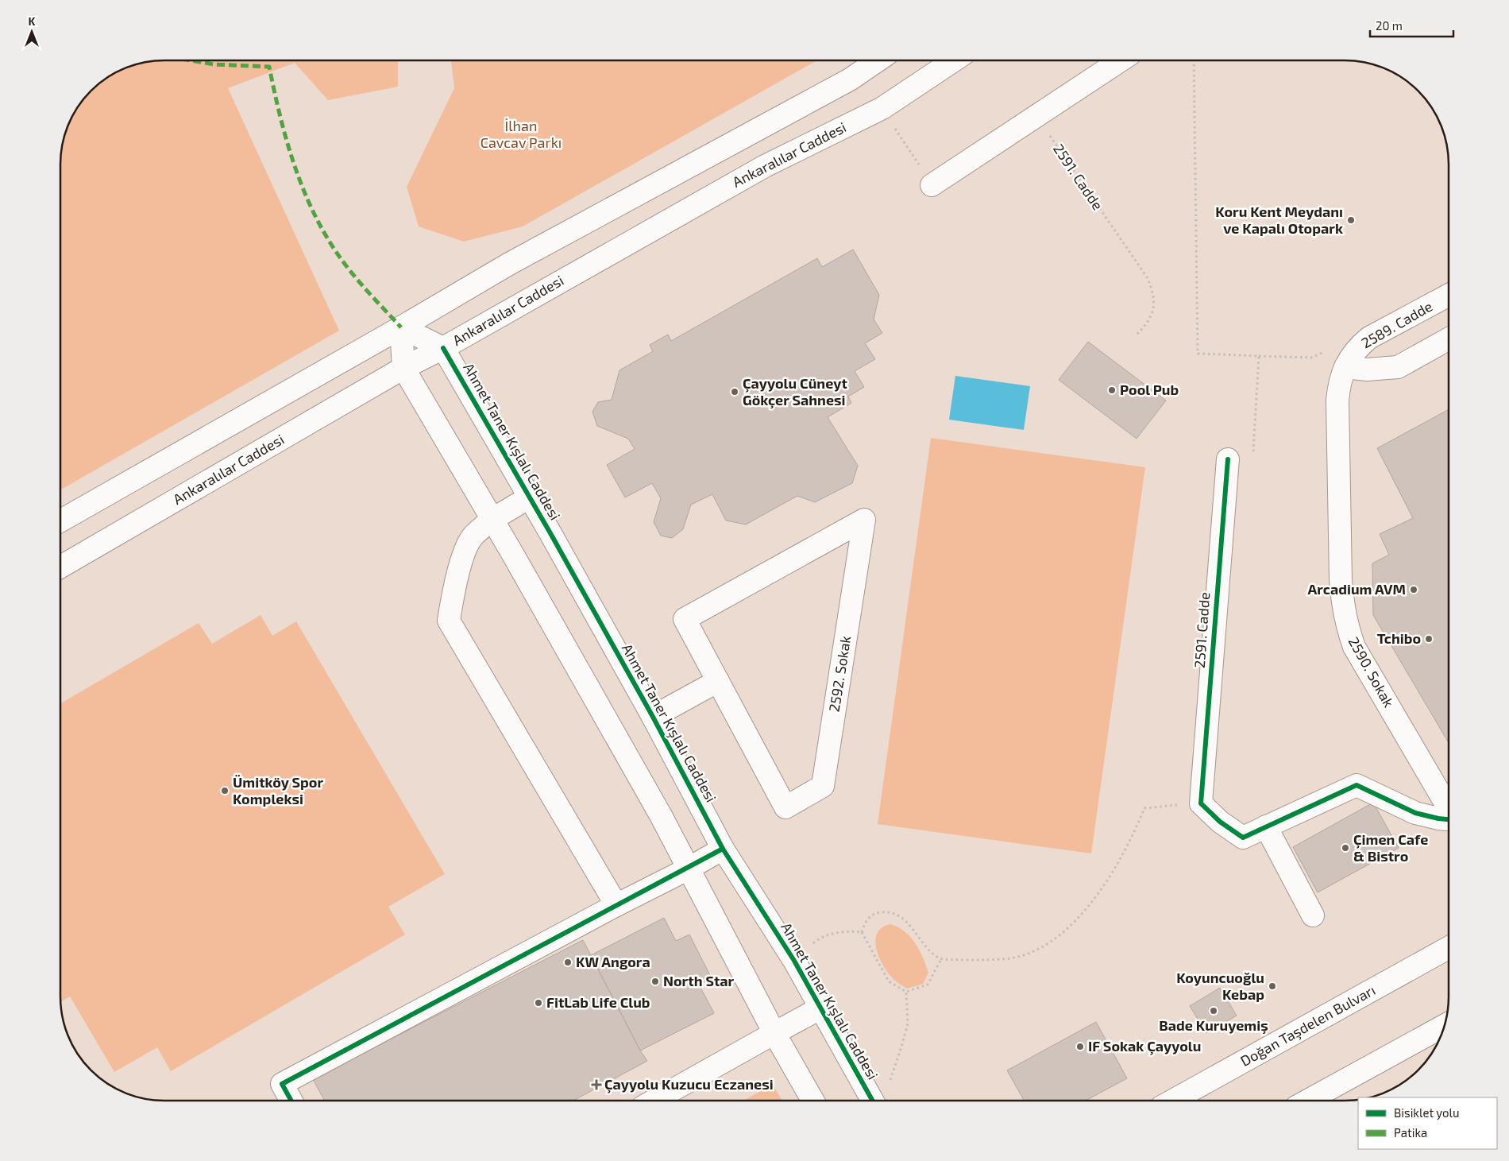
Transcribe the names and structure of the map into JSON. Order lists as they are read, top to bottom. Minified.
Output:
{"streets":{"street":["Ankaralılar Caddesi","2591. Cadde","2589. Cadde","Ahmet Taner Kışlalı Caddesi","2590. Sokak","2592. Sokak","Doğan Taşdelen Bulvarı"]},"crossings":[["Ankaralılar Caddesi","Ahmet Taner Kışlalı Caddesi"],["2589. Cadde","2590. Sokak"]],"parks":["İlhan Cavcav Parkı"],"places":{"other":["Koru Kent Meydanı ve Kapalı Otopark","Pool Pub","Çayyolu Cüneyt Gökçer Sahnesi","Arcadium AVM","Tchibo","Ümitköy Spor Kompleksi","Çimen Cafe & Bistro","KW Angora","North Star","Koyuncuoğlu Kebap","FitLab Life Club","Bade Kuruyemiş","IF Sokak Çayyolu"],"health":["Çayyolu Kuzucu Eczanesi"]},"legend":["Bisiklet yolu","Patika"],"scale_bar":"20 m","north":"top"}
